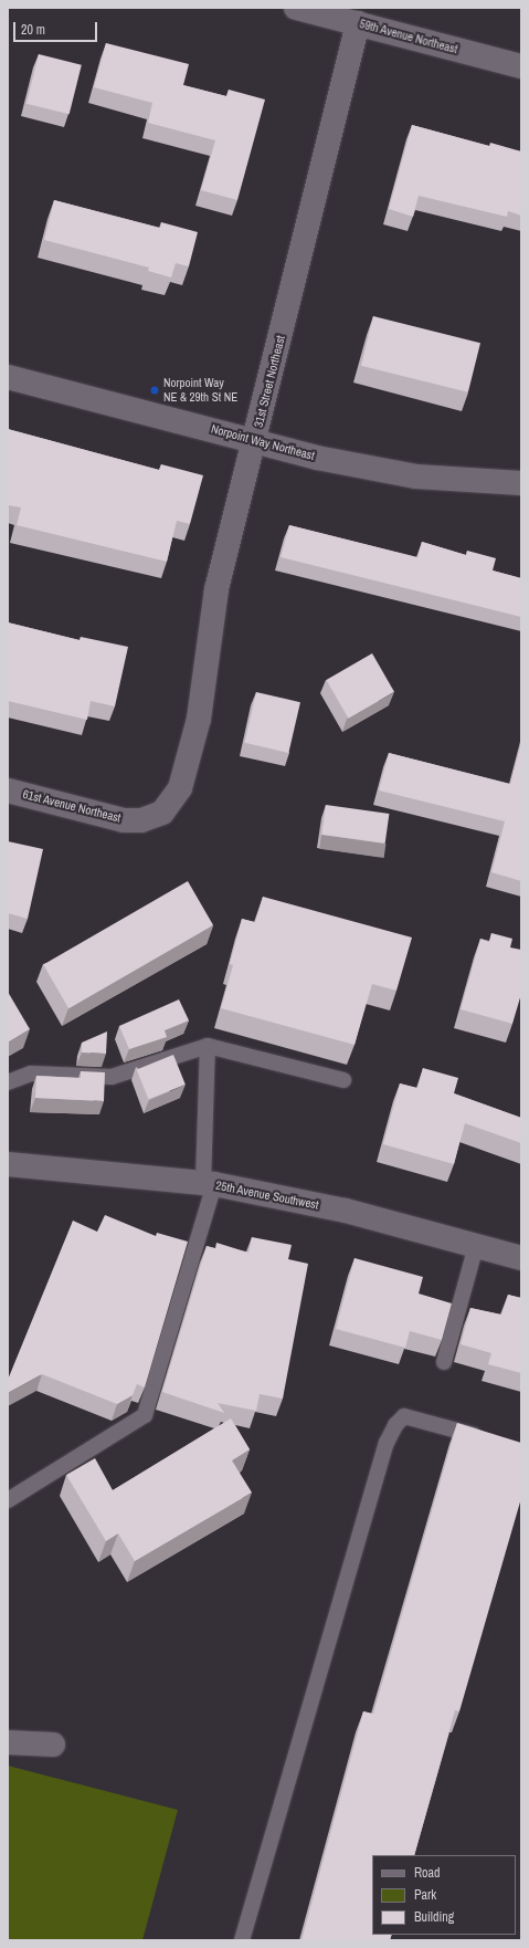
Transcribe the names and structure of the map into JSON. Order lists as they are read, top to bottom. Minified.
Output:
{"streets":{"street":["59th Avenue Northeast","31st Street Northeast","Norpoint Way Northeast","61st Avenue Northeast","25th Avenue Southwest"]},"crossings":[["59th Avenue Northeast","31st Street Northeast"],["31st Street Northeast","Norpoint Way Northeast"],["31st Street Northeast","61st Avenue Northeast"]],"places":["Norpoint Way NE & 29th St NE"],"legend":["Road","Park","Building"],"scale_bar":"20 m"}
